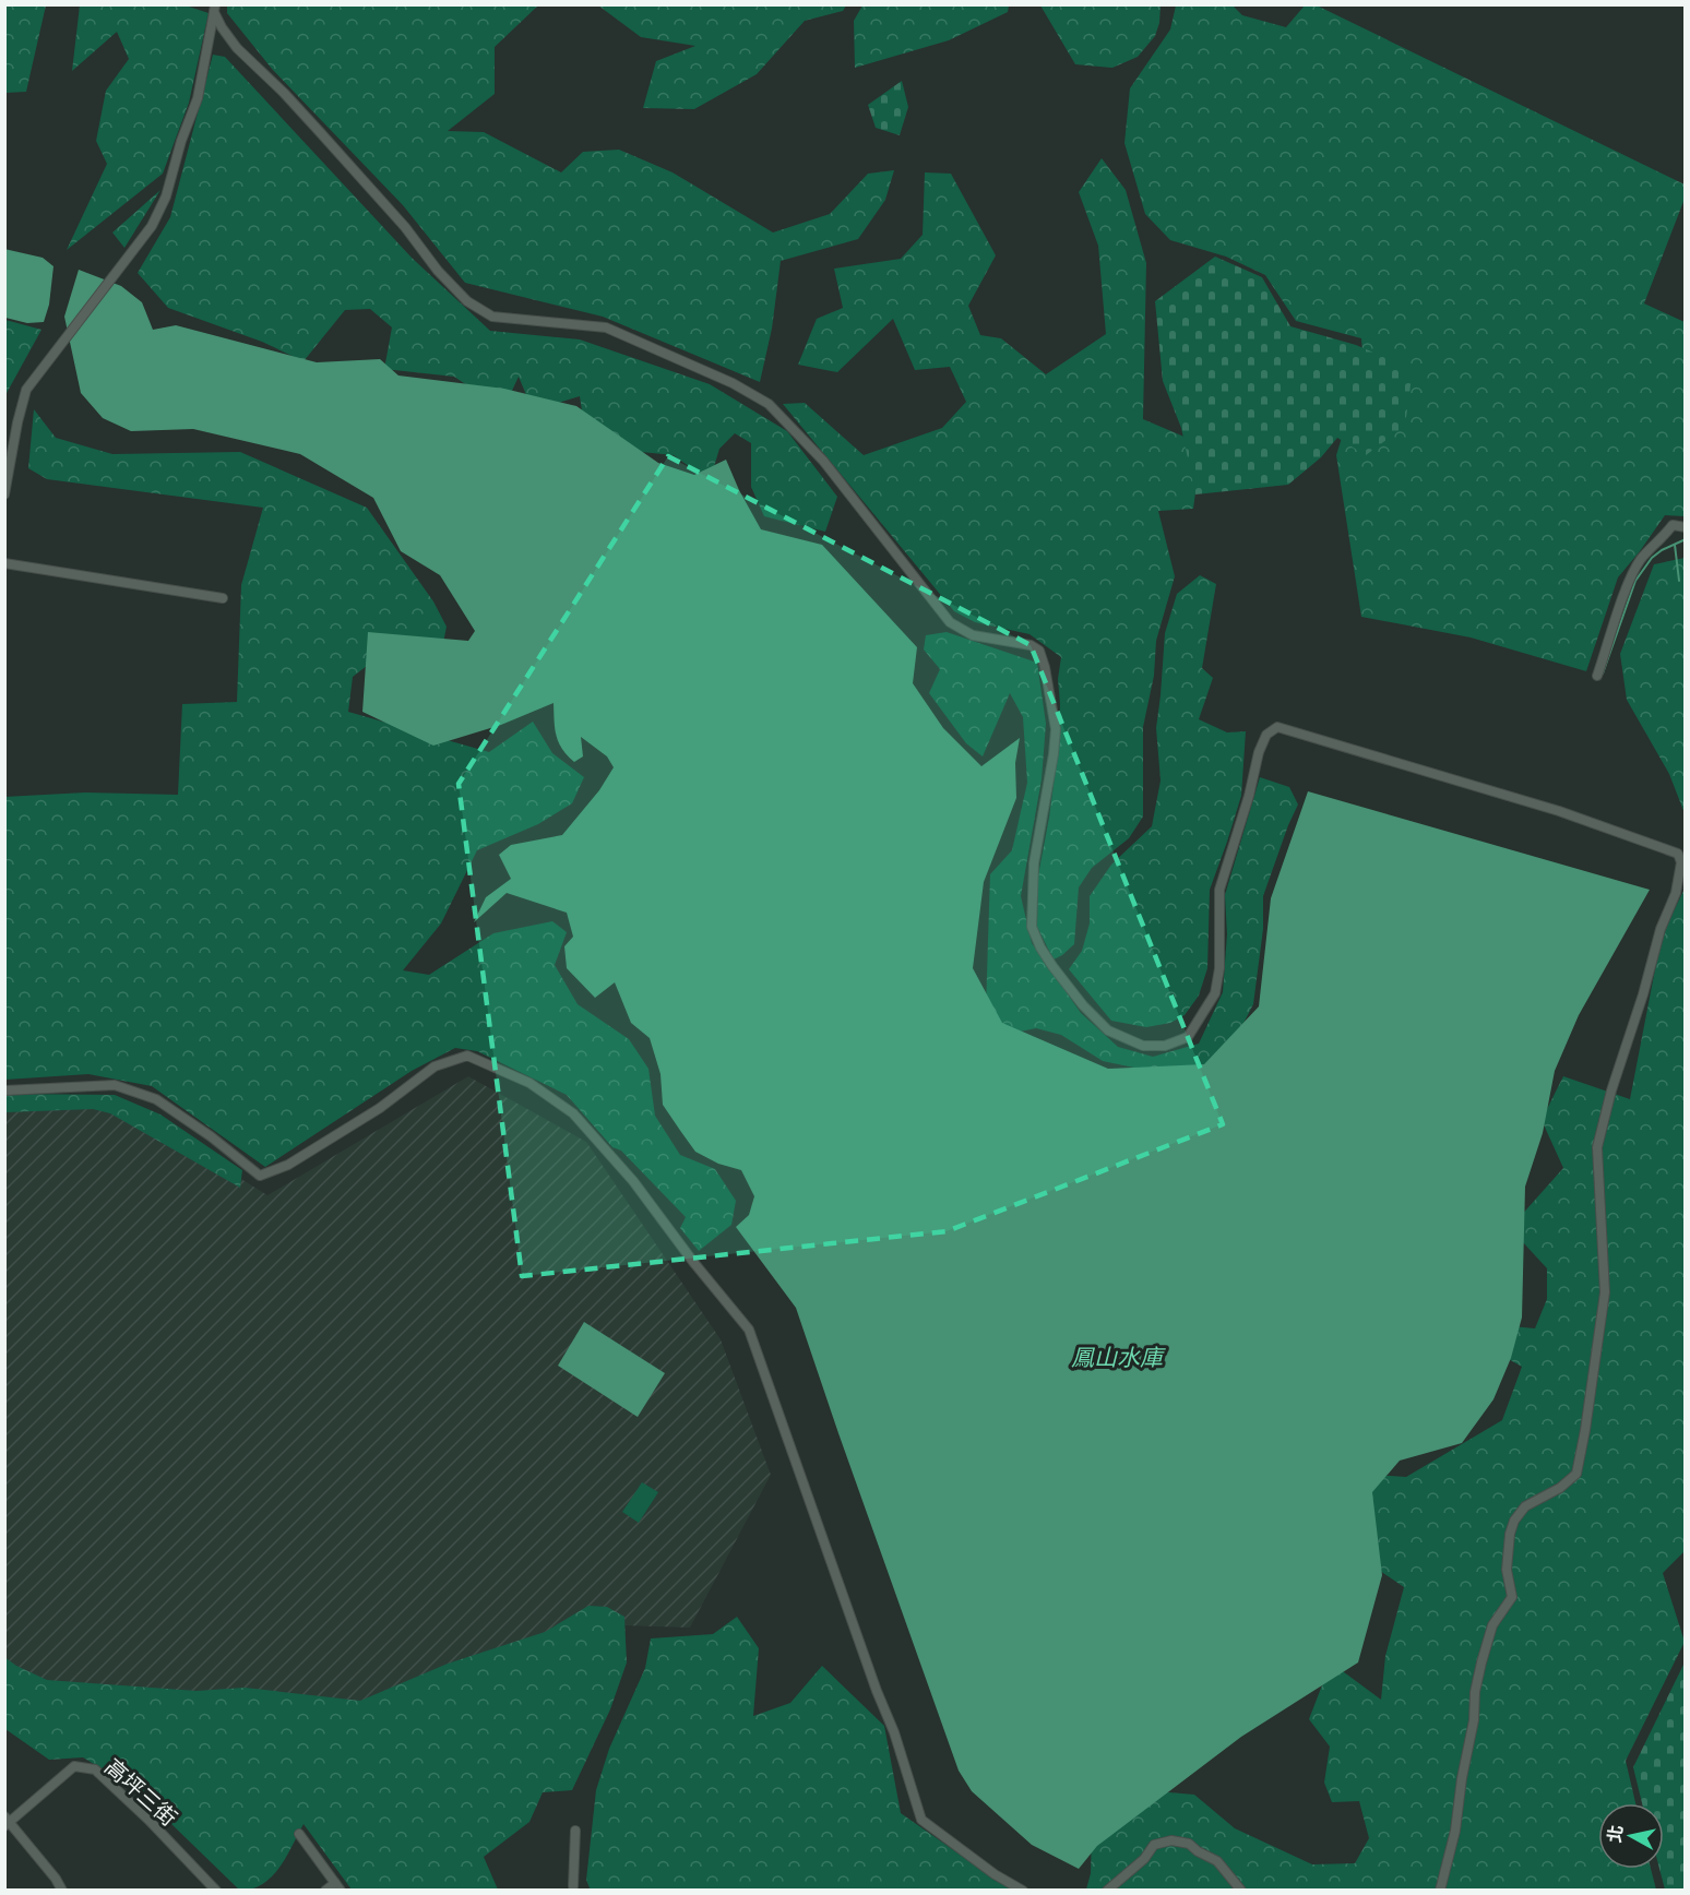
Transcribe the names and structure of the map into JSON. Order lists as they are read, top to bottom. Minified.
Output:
{"streets":{"street":["高坪三街"]},"water":["鳳山水庫"],"north":"left"}
